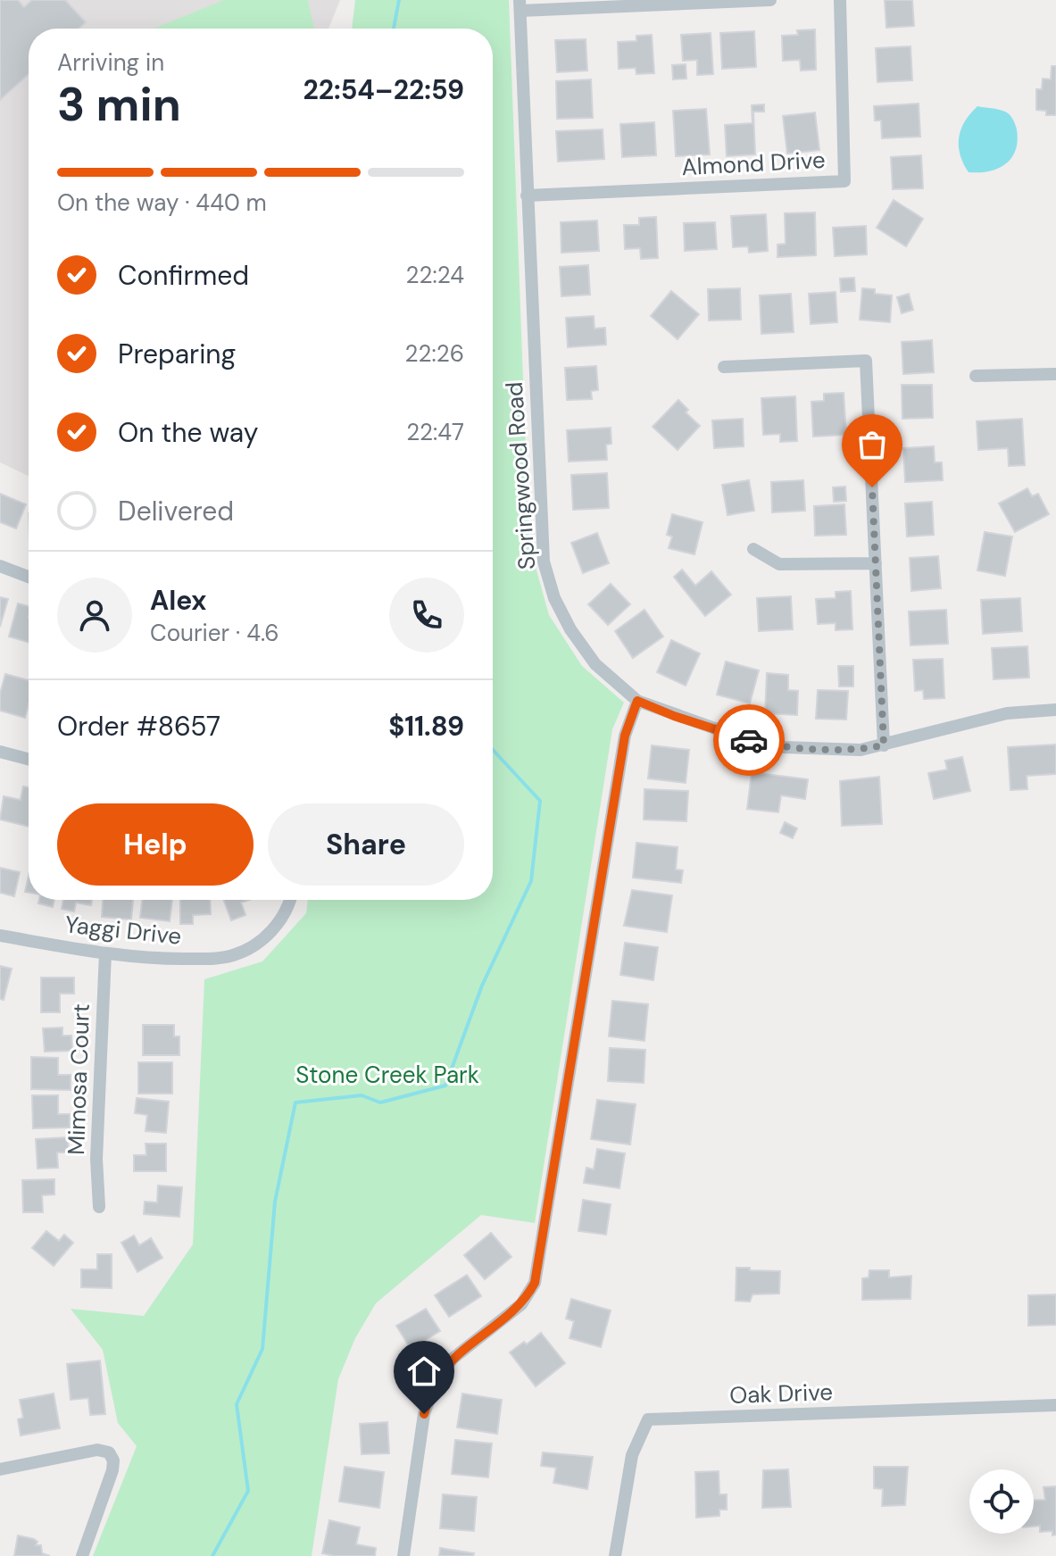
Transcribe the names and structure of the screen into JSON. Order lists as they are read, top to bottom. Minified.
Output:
{"streets":{"street":["Almond Drive","Springwood Road","Yaggi Drive","Mimosa Court","Oak Drive"]},"crossings":[["Almond Drive","Springwood Road"],["Yaggi Drive","Mimosa Court"]],"parks":["Stone Creek Park"],"page":{"heading":["3 min","Arriving in","22:54–22:59"],"panel":["Alex","Courier · 4.6","Order #8657","$11.89"],"bar":"On the way · 440 m","list":[["Confirmed","22:24"],["Preparing","22:26"],["On the way","22:47"],"Delivered"],"buttons":["Help","Share"]}}
